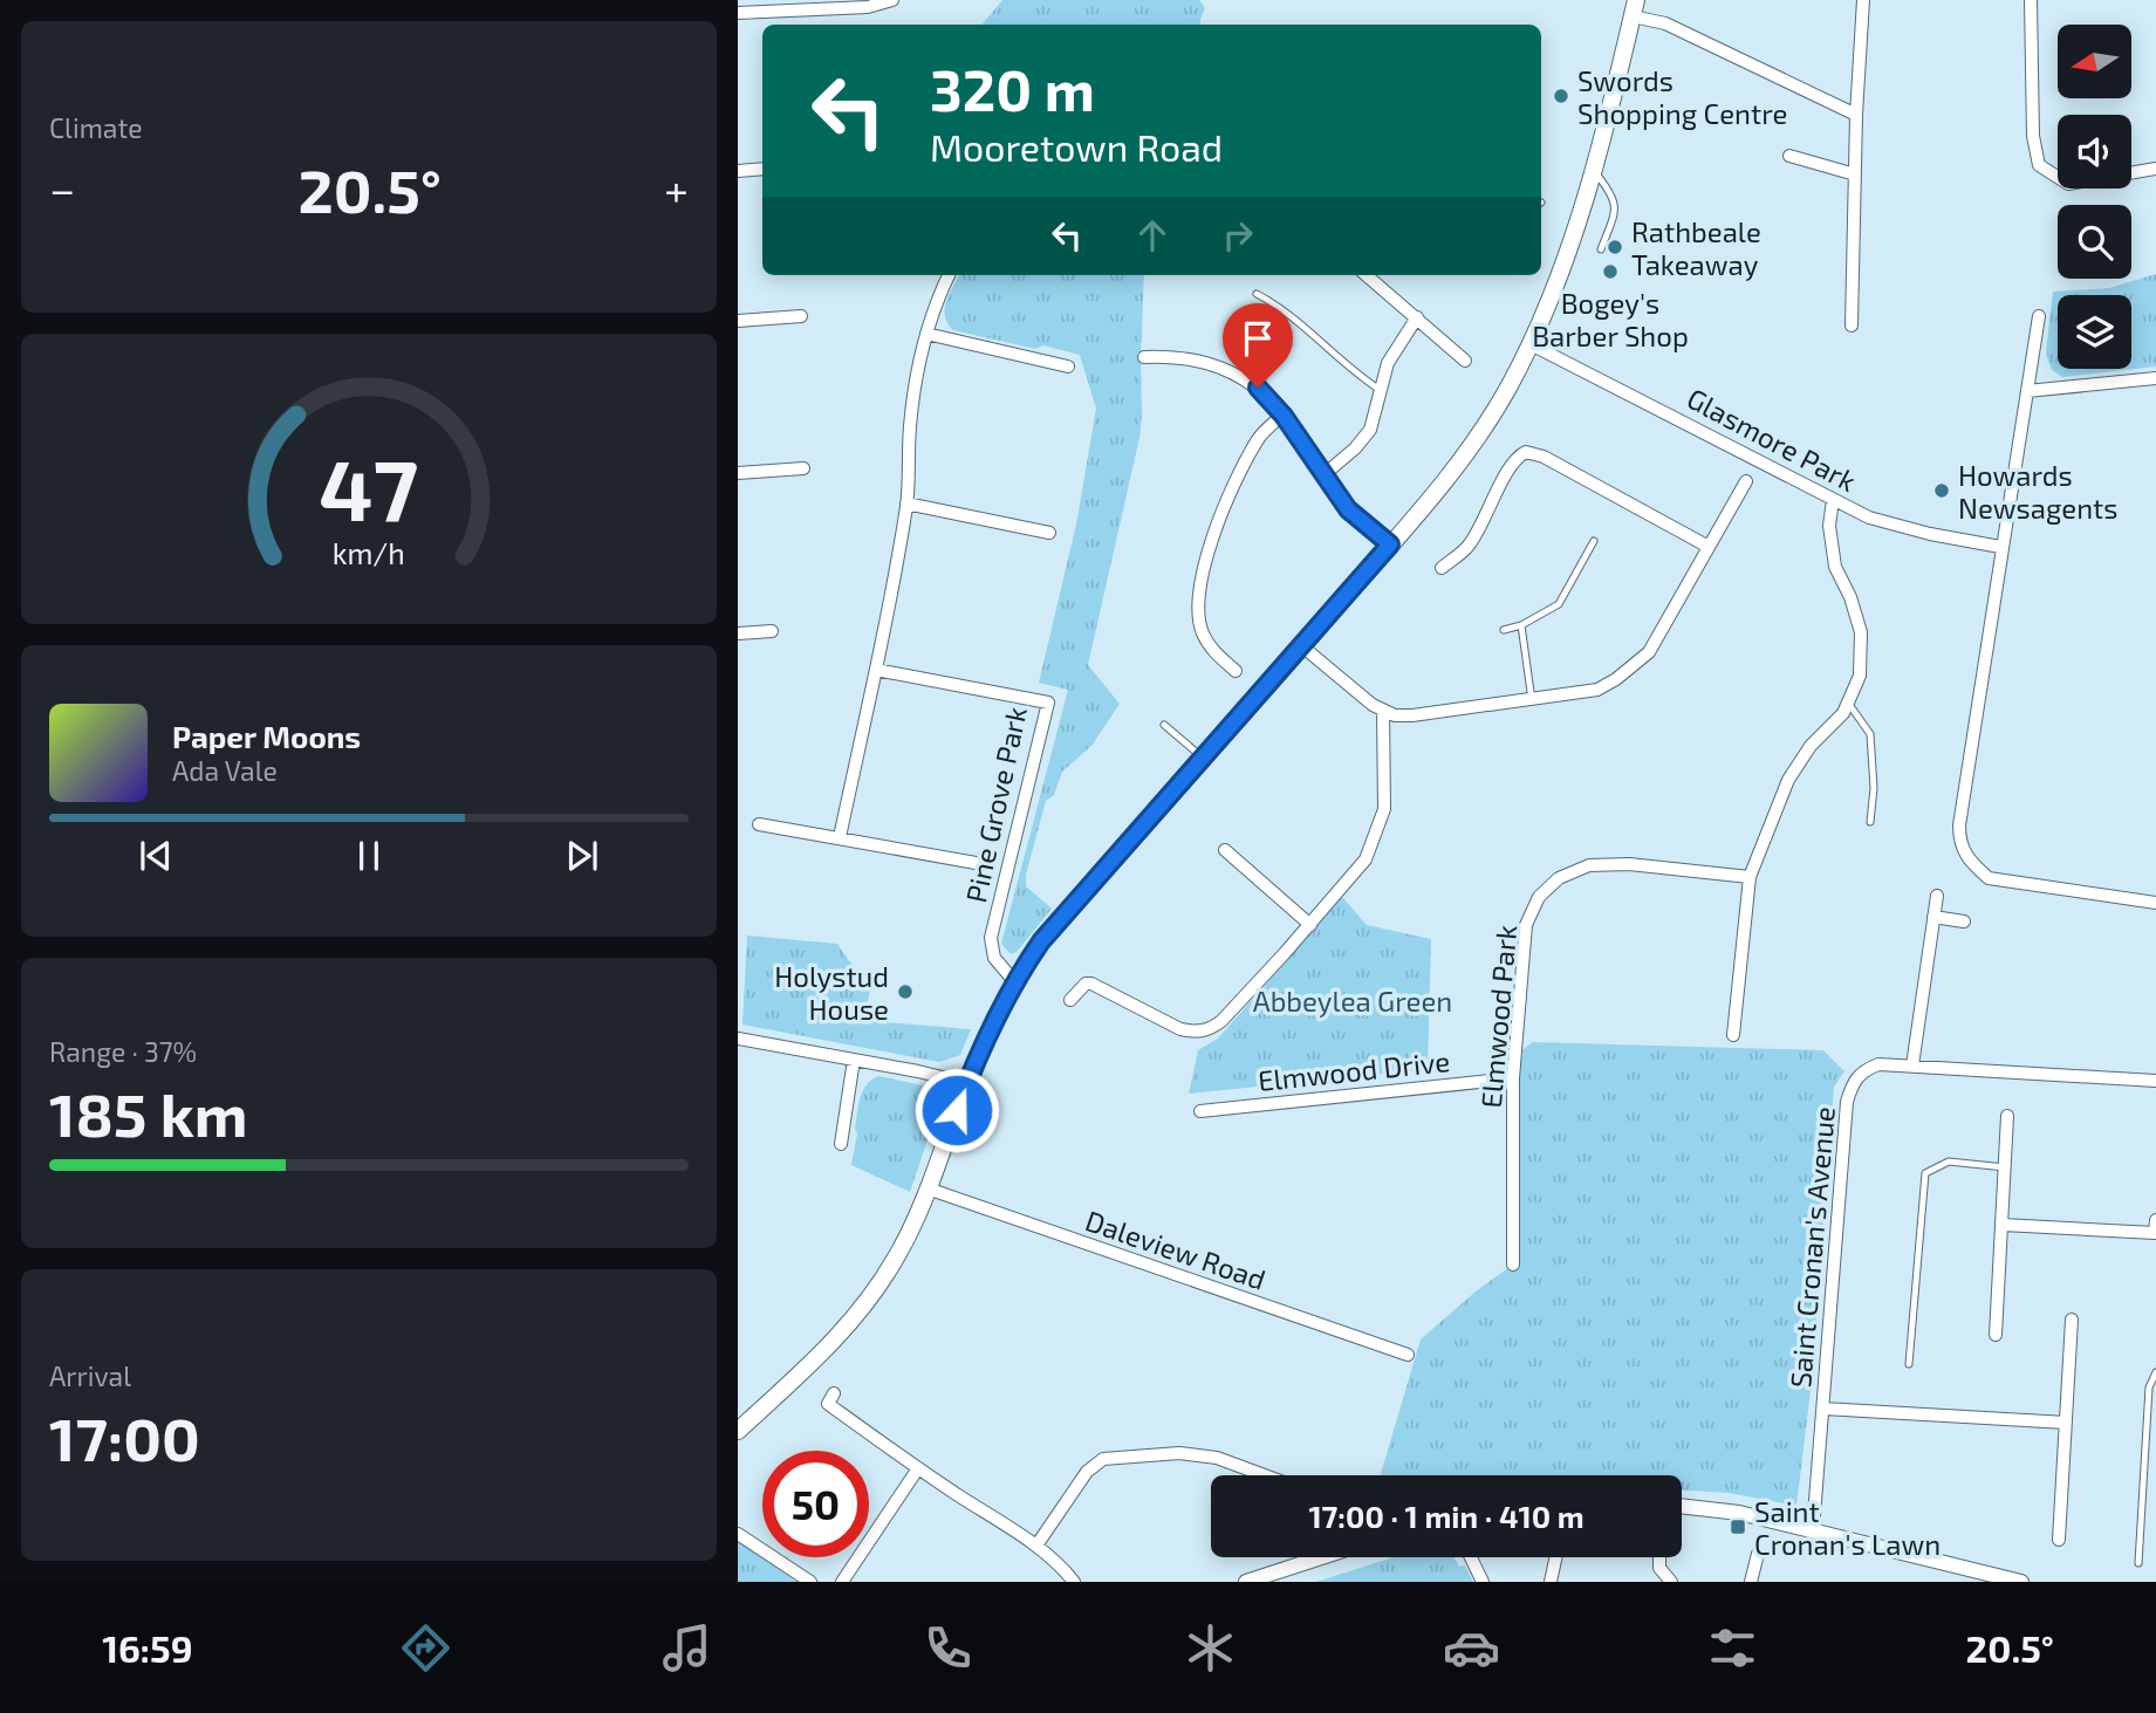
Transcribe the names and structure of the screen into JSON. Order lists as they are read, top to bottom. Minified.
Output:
{"streets":{"street":["Glasmore Park","Pine Grove Park","Elmwood Park","Elmwood Drive","Saint Cronan's Avenue","Daleview Road"]},"crossings":[["Elmwood Park","Elmwood Drive"]],"parks":["Abbeylea Green"],"places":{"other":["Swords Shopping Centre","Rathbeale Takeaway","Bogey's Barber Shop","Howards Newsagents","Holystud House"],"transit":["Saint Cronan's Lawn"]},"north":"left","page":{"tile":["Climate",["Range · 37%","185 km"],["Arrival","17:00"]],"turn":["320 m","Mooretown Road"],"heat":["−","20.5°","+"],"song":["Paper Moons","Ada Vale"],"limit":"50","trip":"17:00 · 1 min · 410 m","tabs":["16:59","20.5°"],"gauge":["47","km/h"]}}
